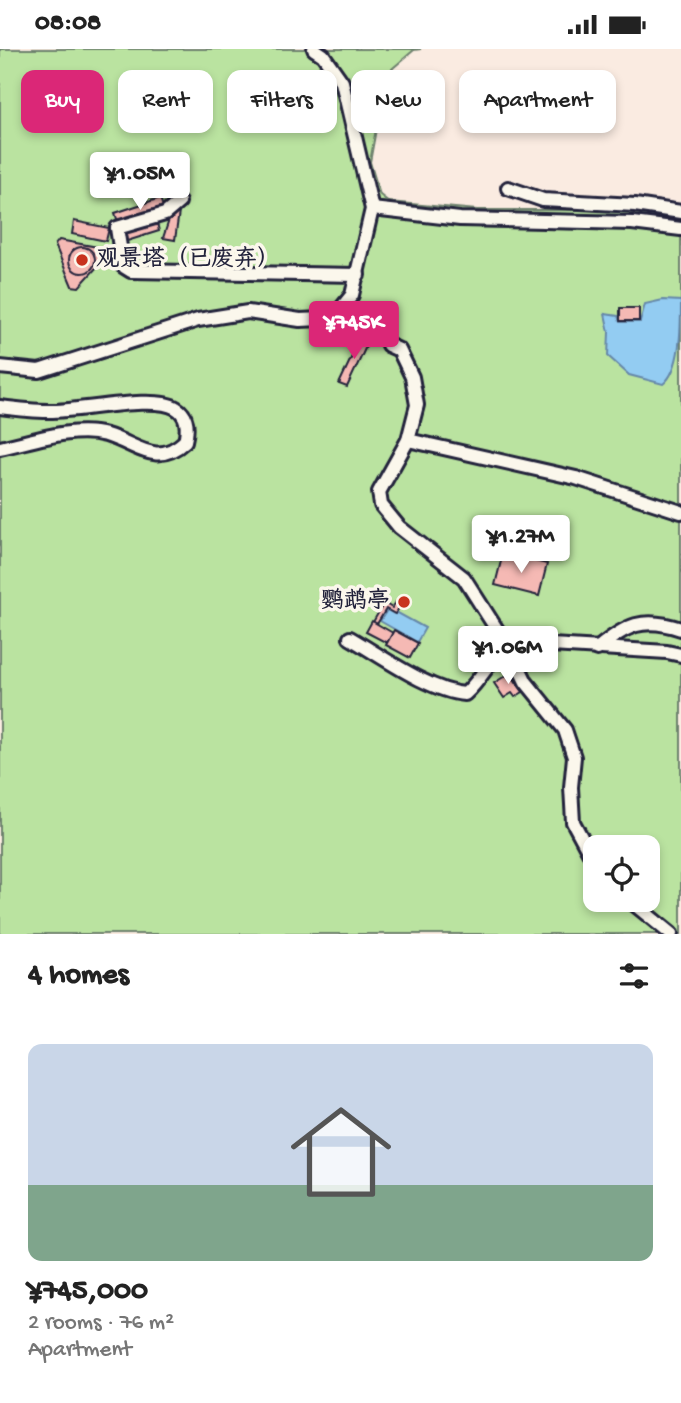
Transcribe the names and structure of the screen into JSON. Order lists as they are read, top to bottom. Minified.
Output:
{"places":["观景塔（已废弃）","鹦鹉亭"],"page":{"status":"08:08","chip":["Buy","Rent","Filters","New","Apartment"],"price":["¥1.05M","¥745K","¥1.27M","¥1.06M"],"heading":"4 homes","list":[{"name":"¥745,000","note":"2 rooms · 76 m² · Apartment"}]}}
